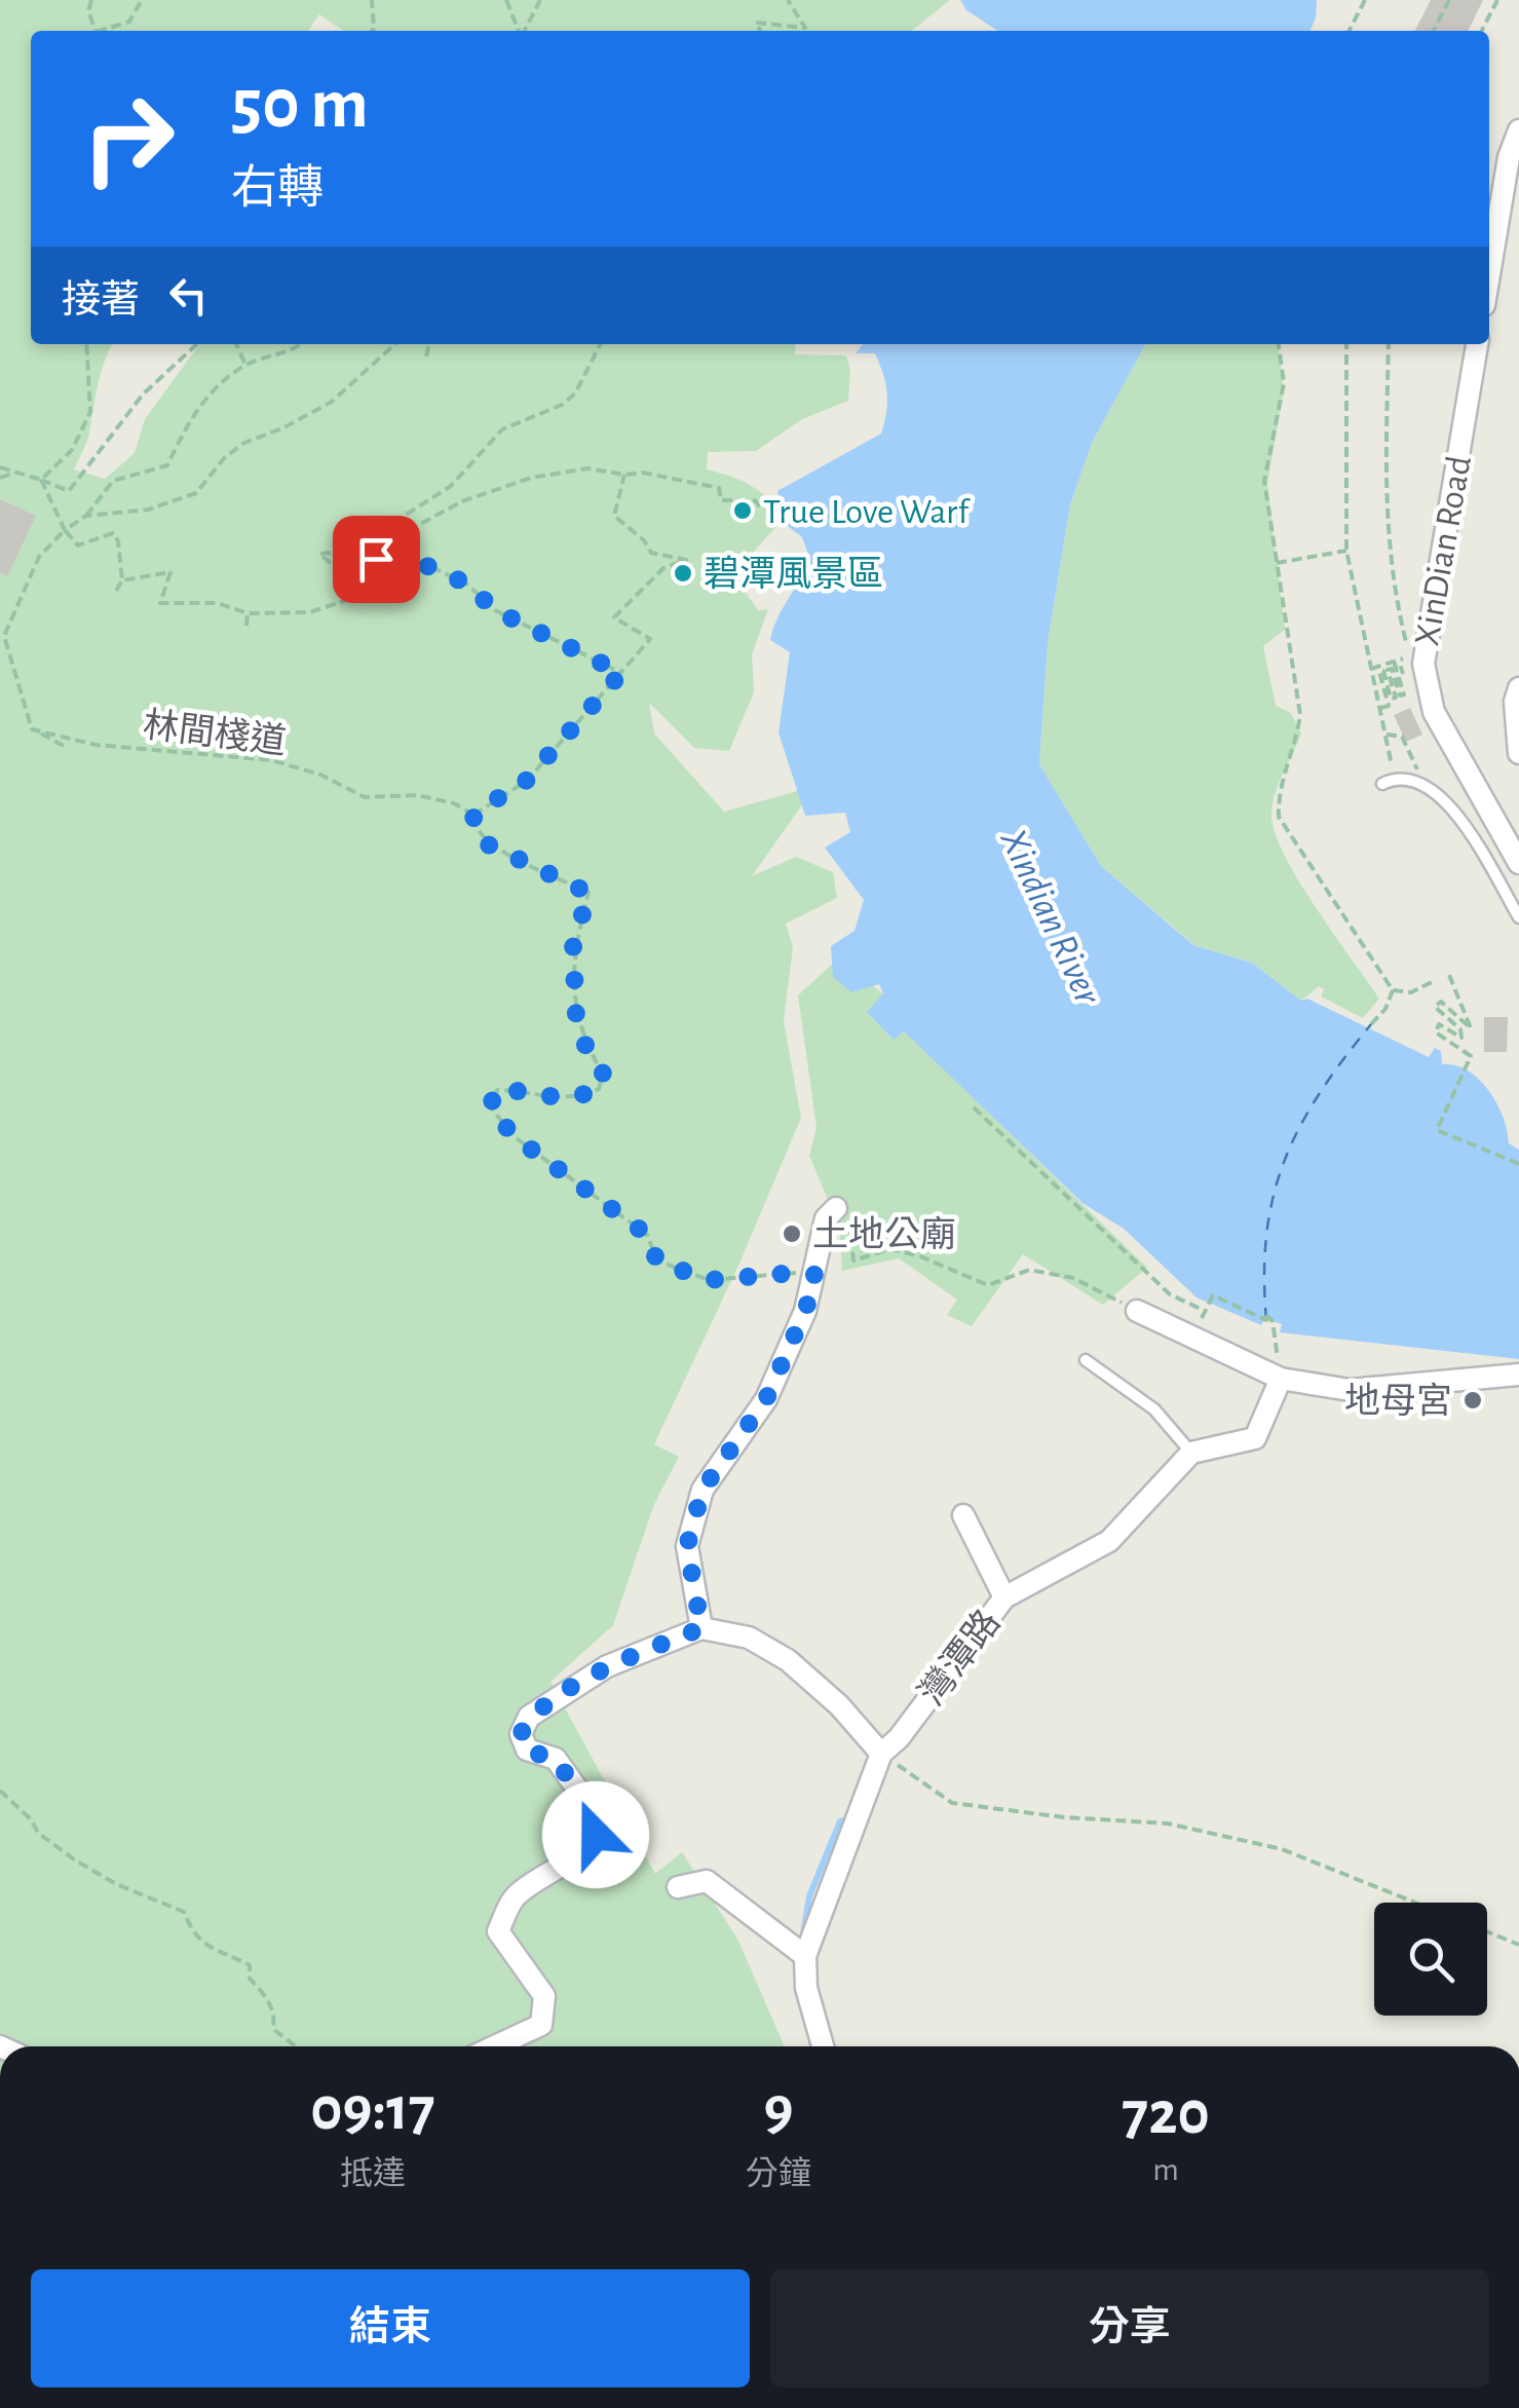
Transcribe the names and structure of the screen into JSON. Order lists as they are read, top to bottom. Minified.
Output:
{"streets":{"street":["XinDian Road","灣潭路"],"path":["林間棧道"]},"water":["Xindian River"],"places":["True Love Warf","碧潭風景區","土地公廟","地母宮"],"page":{"turn":["50 m","右轉"],"then":"接著","eta":["09:17","抵達","9","分鐘","720","m"],"buttons":["結束","分享"]}}
